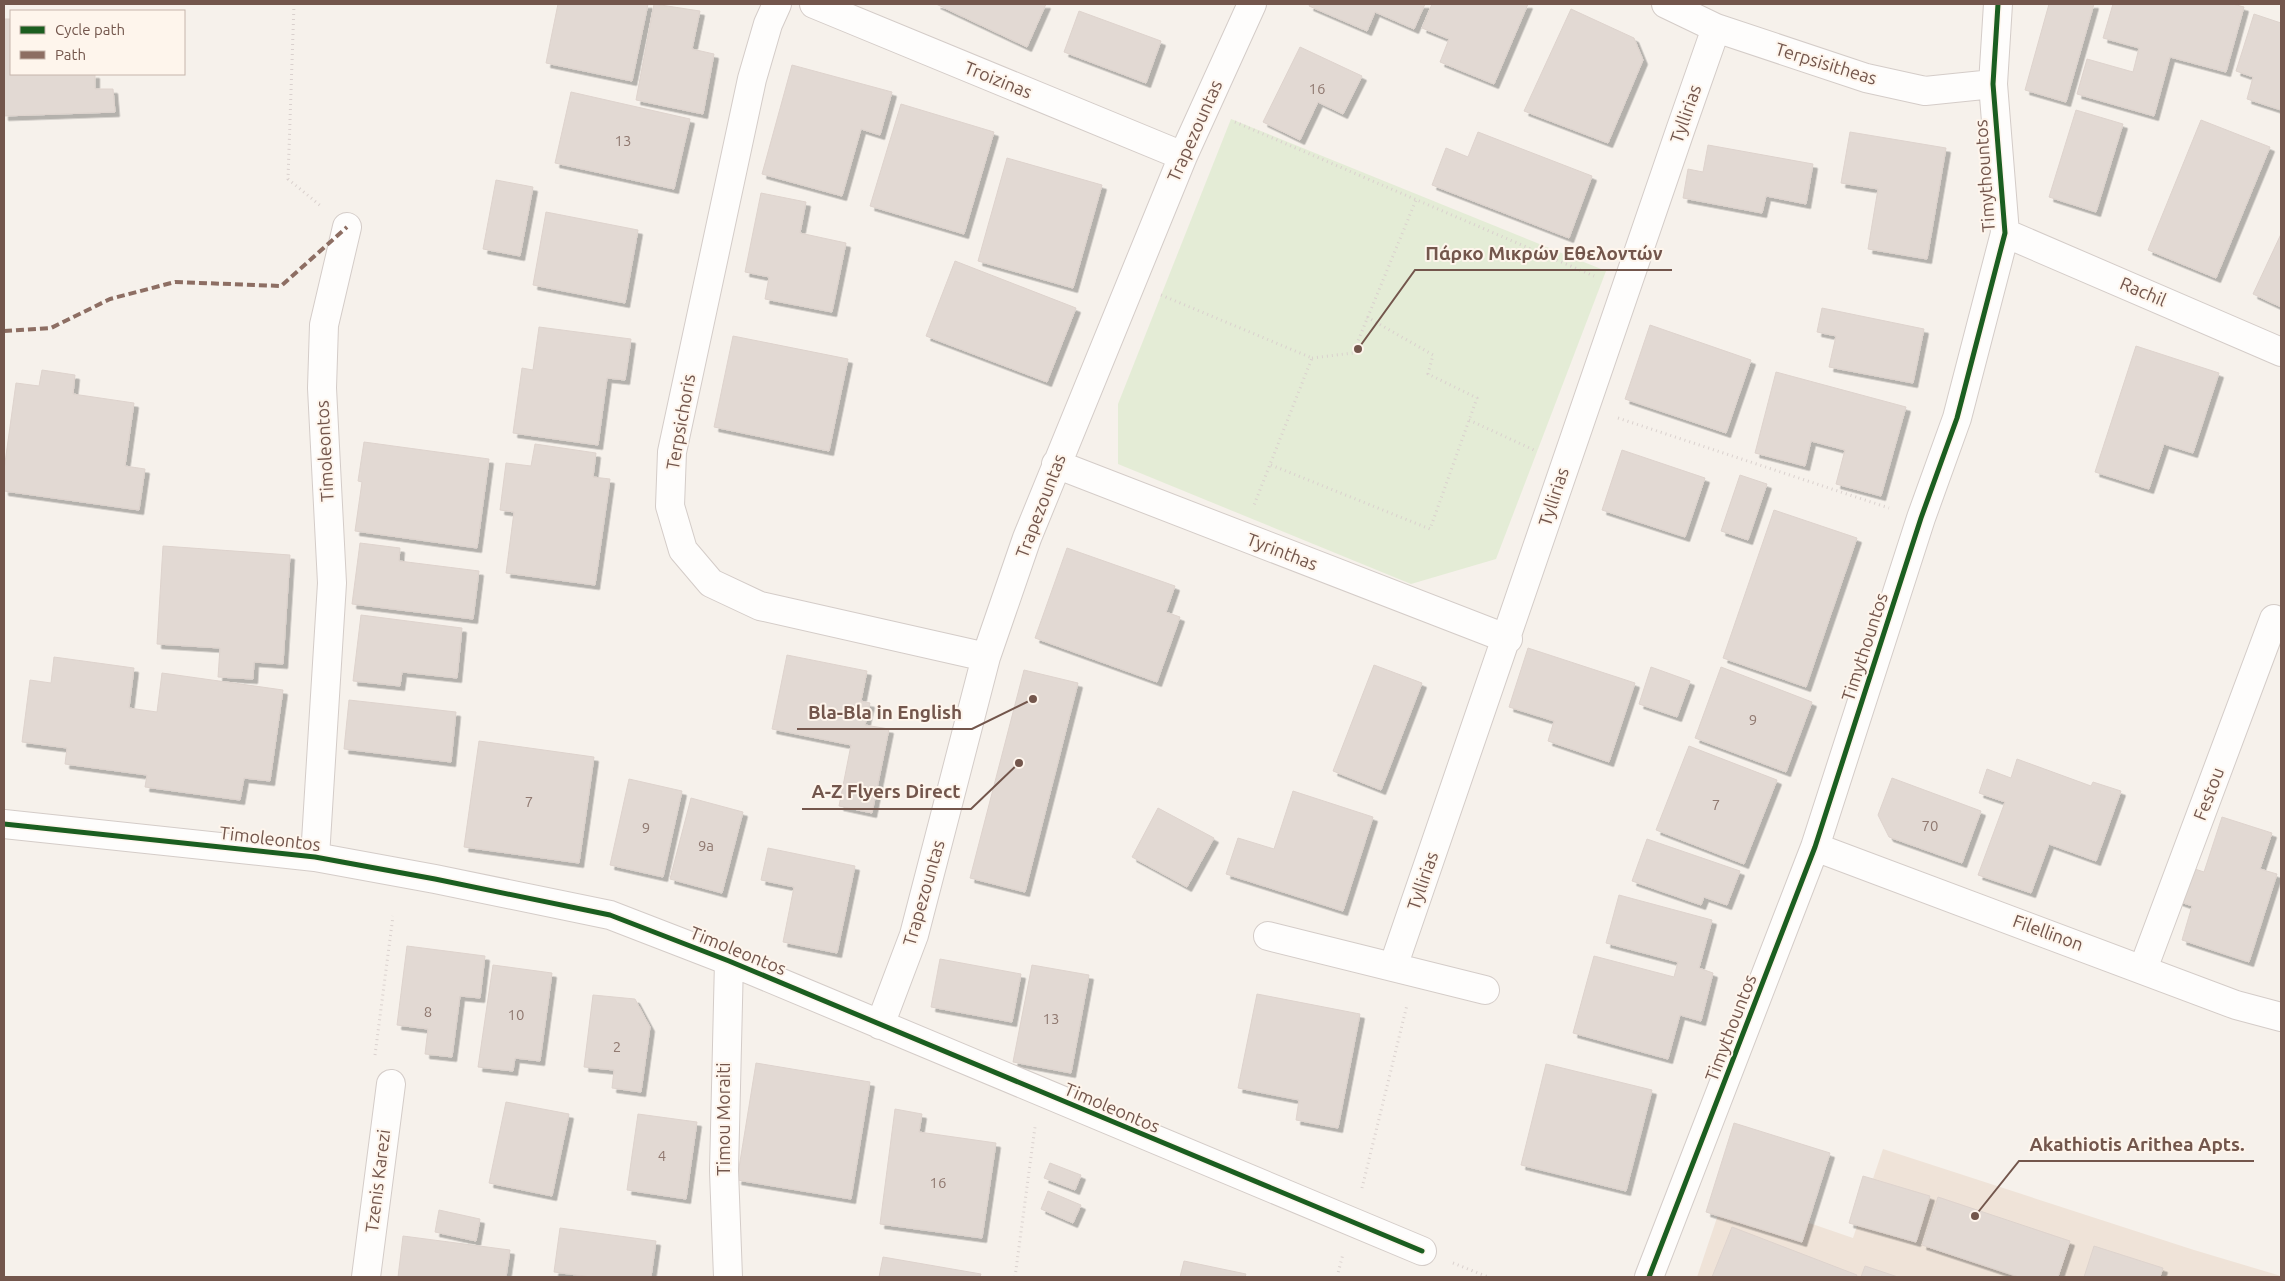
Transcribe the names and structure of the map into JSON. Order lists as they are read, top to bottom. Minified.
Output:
{"streets":{"street":["Terpsisitheas","Troizinas","Tyllirias","Trapezountas","Timythountos","Rachil","Terpsichoris","Timoleontos","Tyrinthas","Festou","Filellinon","Timou Moraiti","Tzenis Karezi"]},"crossings":[["Terpsisitheas","Tyllirias"],["Terpsisitheas","Timythountos"],["Troizinas","Trapezountas"],["Tyllirias","Tyrinthas"],["Trapezountas","Terpsichoris"],["Trapezountas","Timoleontos"],["Trapezountas","Tyrinthas"],["Timythountos","Rachil"],["Timythountos","Filellinon"],["Timoleontos","Timou Moraiti"],["Festou","Filellinon"]],"places":["Πάρκο Μικρών Εθελοντών","Bla-Bla in English","A-Z Flyers Direct","Akathiotis Arithea Apts."],"house_numbers":["16","13","9","7","7","70","9","9a","8","10","13","2","4","16"],"legend":["Cycle path","Path"]}
